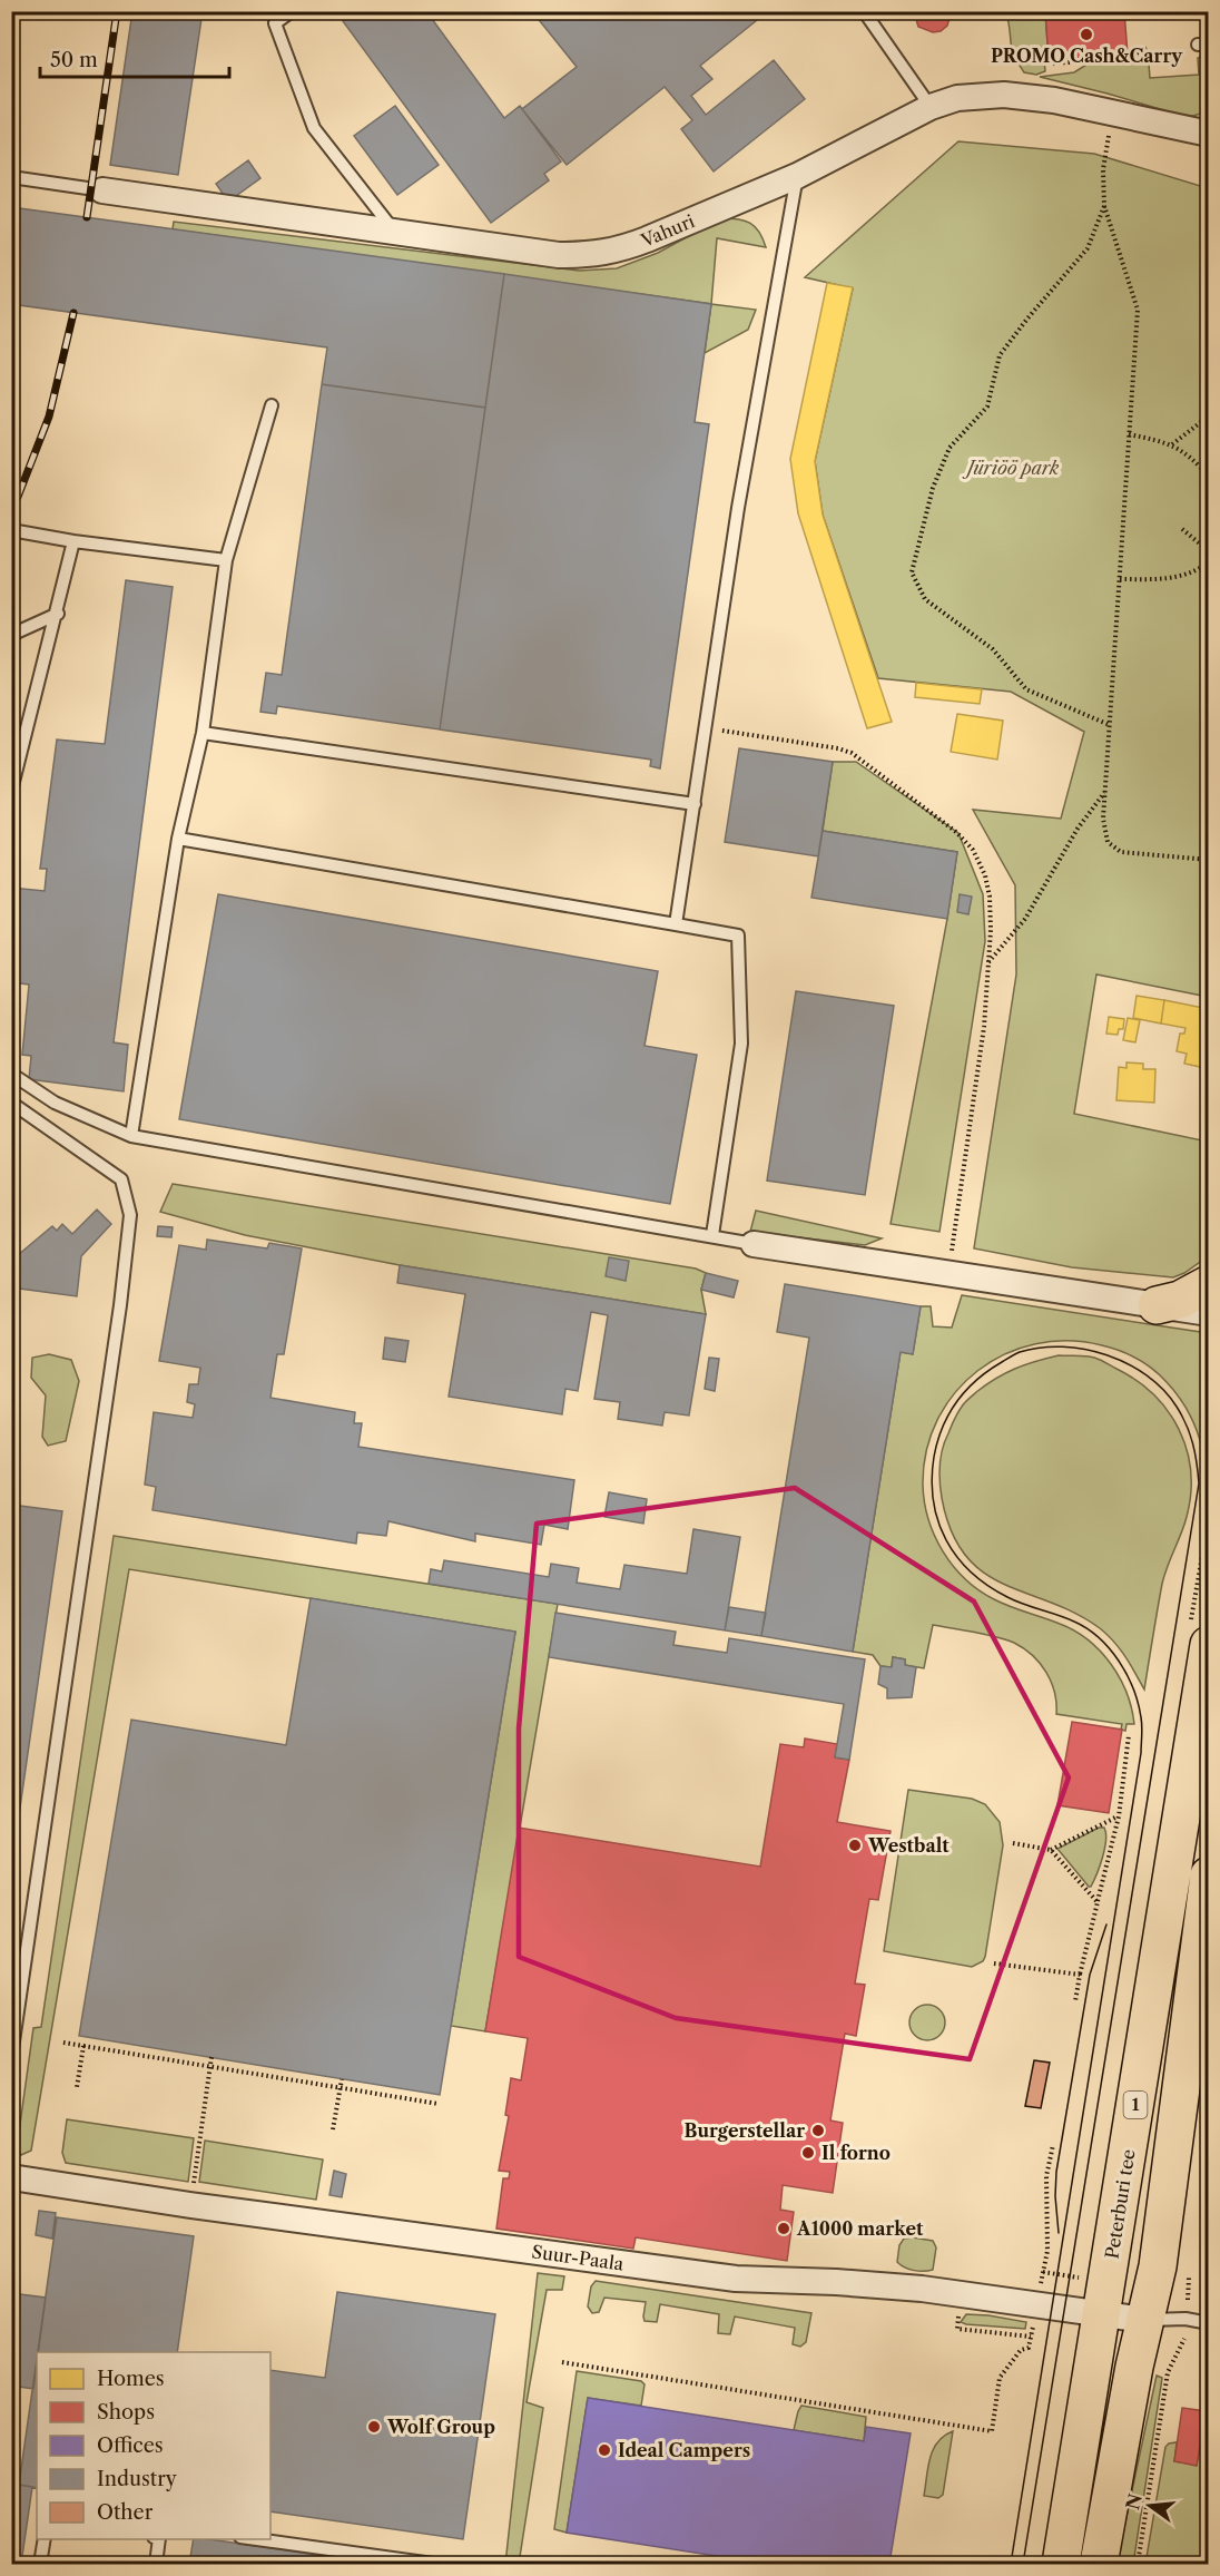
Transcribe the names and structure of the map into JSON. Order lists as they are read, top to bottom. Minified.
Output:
{"streets":{"highway":["1","Peterburi tee"],"street":["Vahuri","Suur-Paala"]},"crossings":[["Peterburi tee","Suur-Paala"]],"parks":["Jüriöö park"],"places":["PROMO Cash&Carry","Westbalt","Burgerstellar","Il forno","A1000 market","Wolf Group","Ideal Campers"],"legend":["Homes","Shops","Offices","Industry","Other"],"scale_bar":"50 m","north":"left"}
